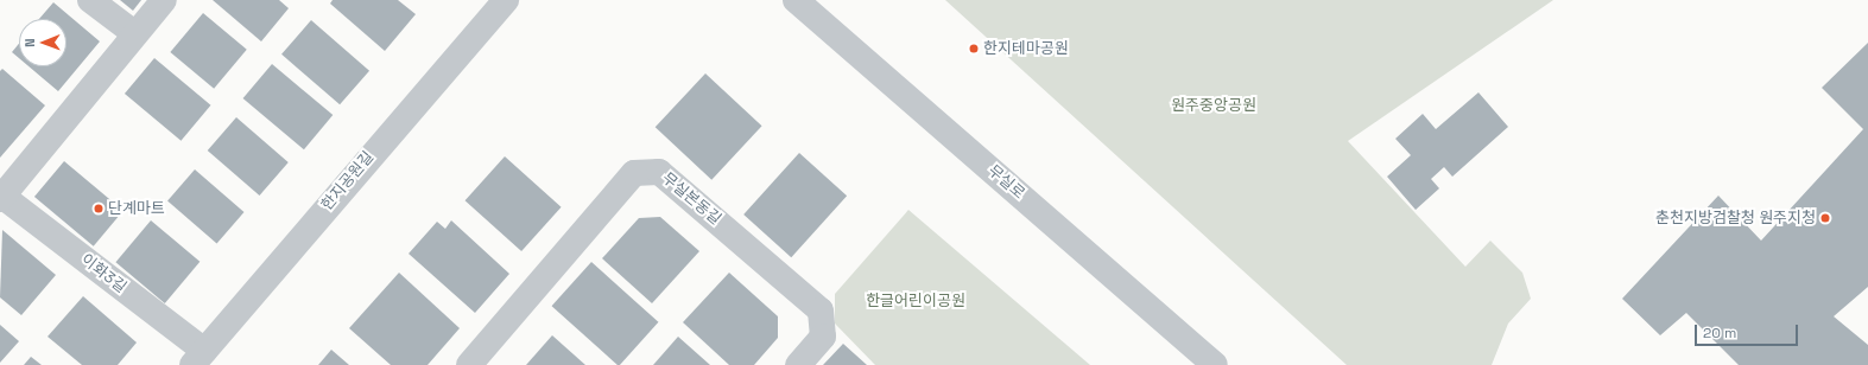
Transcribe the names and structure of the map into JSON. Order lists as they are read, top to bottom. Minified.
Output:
{"streets":{"street":["한지공원길","무실로","무실본동길","이화3길"]},"crossings":[["한지공원길","이화3길"]],"parks":["원주중앙공원","한글어린이공원"],"places":["한지테마공원","단계마트","춘천지방검찰청 원주지청"],"scale_bar":"20 m","north":"left"}
